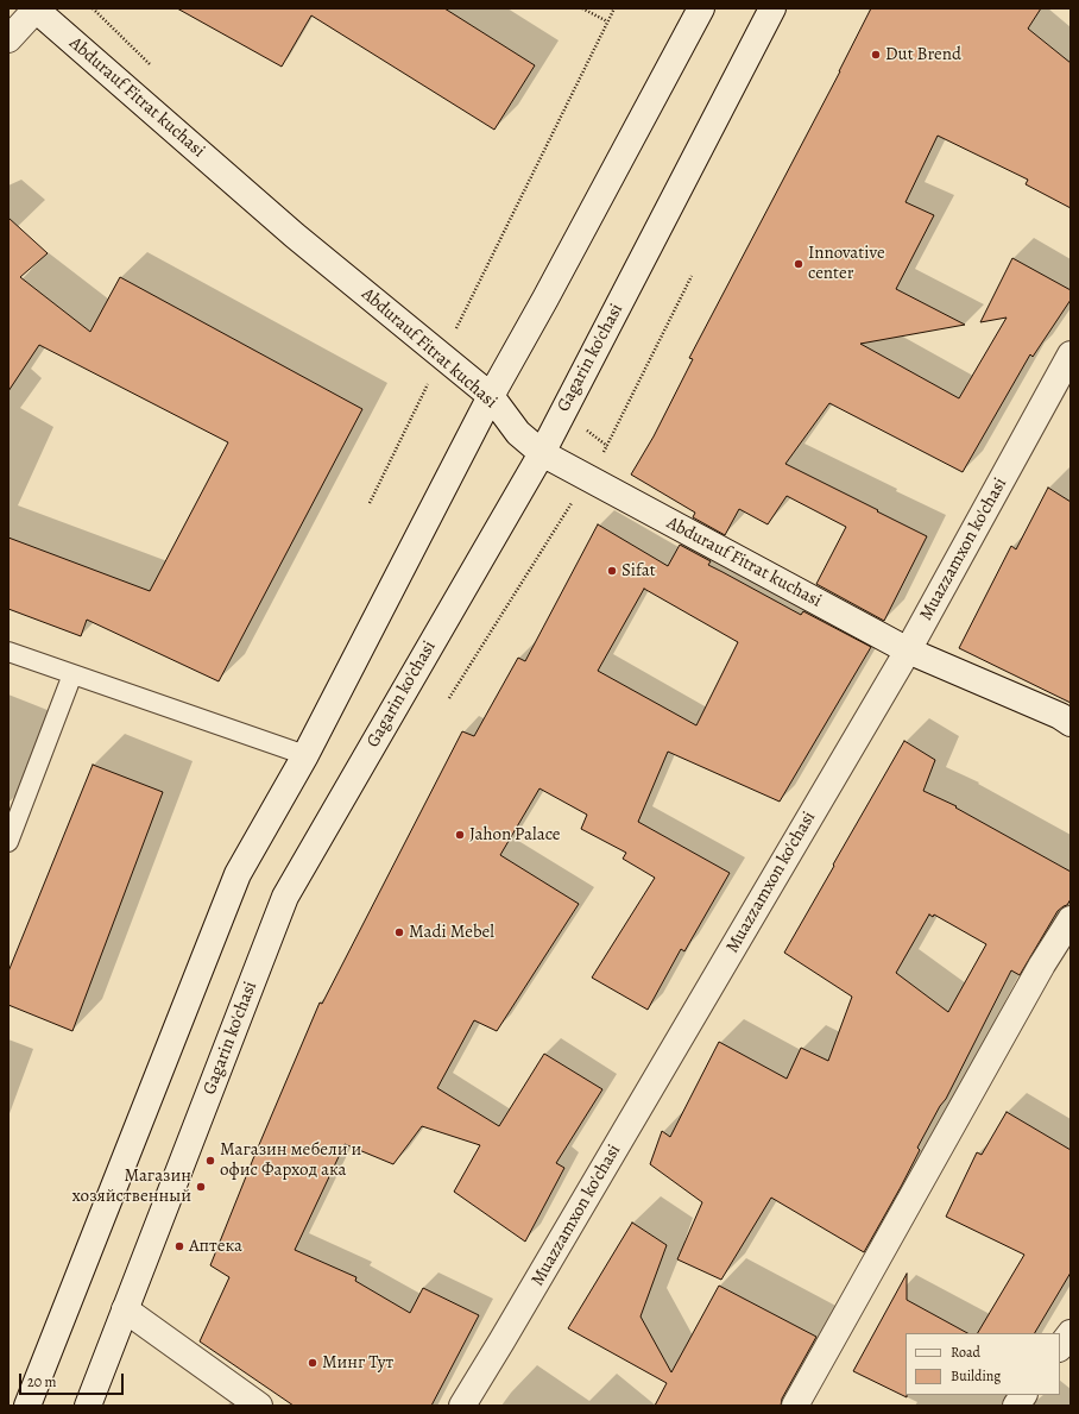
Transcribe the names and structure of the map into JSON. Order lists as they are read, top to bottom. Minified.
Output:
{"streets":{"street":["Abdurauf Fitrat kuchasi","Gagarin ko'chasi","Muazzamxon ko'chasi"]},"crossings":[["Abdurauf Fitrat kuchasi","Gagarin ko'chasi"],["Abdurauf Fitrat kuchasi","Muazzamxon ko'chasi"]],"places":["Dut Brend","Innovative center","Sifat","Jahon Palace","Madi Mebel","Магазин мебели и офис Фарход ака","Магазин хозяйственный","Аптека","Минг Тут"],"legend":["Road","Building"],"scale_bar":"20 m"}
